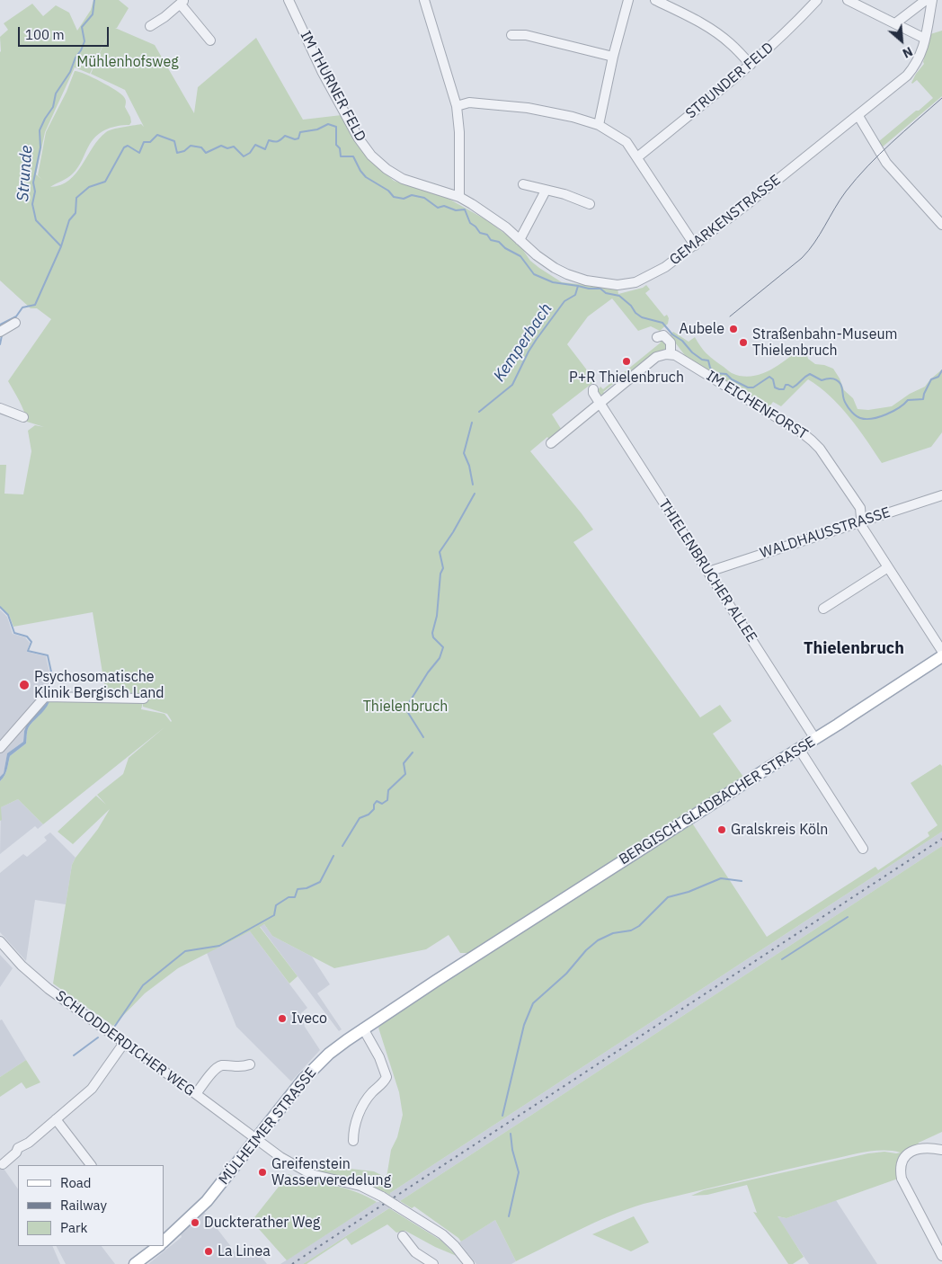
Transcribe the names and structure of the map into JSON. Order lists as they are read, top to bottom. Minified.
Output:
{"streets":{"main road":["BERGISCH GLADBACHER STRASSE","MÜLHEIMER STRASSE"],"street":["STRUNDER FELD","IM THURNER FELD","GEMARKENSTRASSE","IM EICHENFORST","WALDHAUSSTRASSE","THIELENBRUCHER ALLEE","SCHLODDERDICHER WEG"]},"crossings":[["IM THURNER FELD","GEMARKENSTRASSE"],["IM EICHENFORST","WALDHAUSSTRASSE"],["WALDHAUSSTRASSE","THIELENBRUCHER ALLEE"],["THIELENBRUCHER ALLEE","BERGISCH GLADBACHER STRASSE"],["BERGISCH GLADBACHER STRASSE","MÜLHEIMER STRASSE"],["SCHLODDERDICHER WEG","MÜLHEIMER STRASSE"]],"districts":["Thielenbruch"],"water":["Strunde","Kemperbach"],"parks":["Mühlenhofsweg","Thielenbruch"],"places":["Aubele","Straßenbahn-Museum Thielenbruch","P+R Thielenbruch","Psychosomatische Klinik Bergisch Land","Gralskreis Köln","Iveco","Greifenstein Wasserveredelung","Duckterather Weg","La Linea"],"legend":["Road","Railway","Park"],"scale_bar":"100 m","north":"bottom right"}
